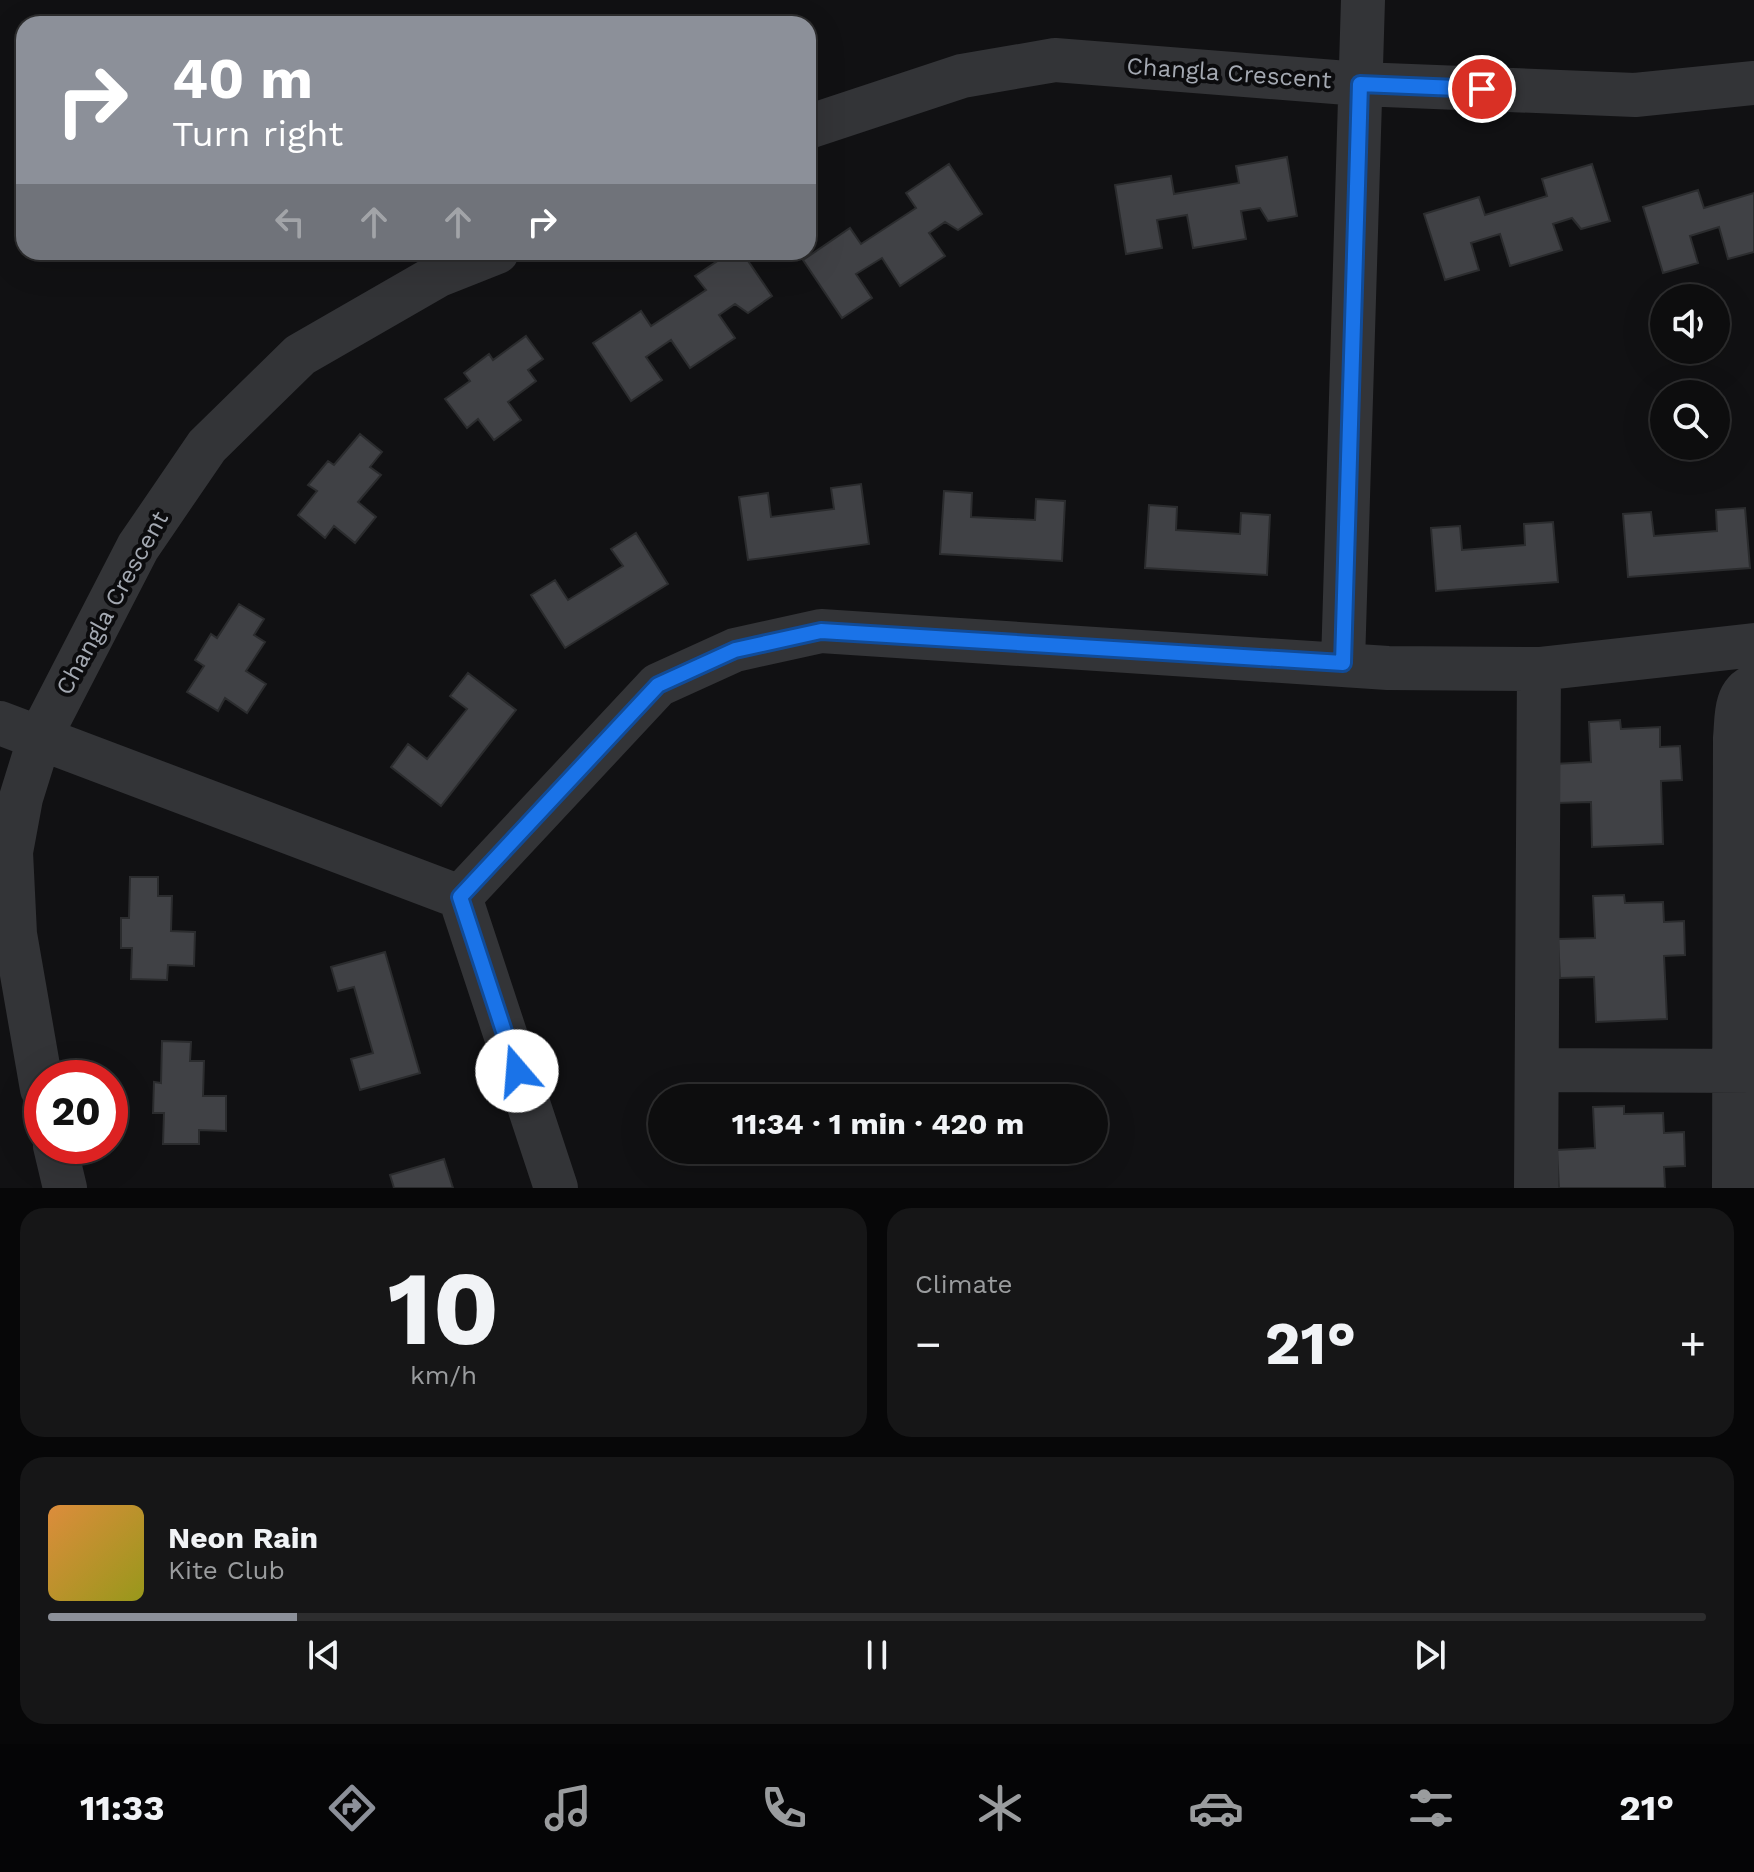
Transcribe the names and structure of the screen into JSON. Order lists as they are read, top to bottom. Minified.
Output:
{"streets":{"street":["Changla Crescent"]},"page":{"turn":["40 m","Turn right"],"limit":"20","trip":"11:34 · 1 min · 420 m","tile":[["10","km/h"],"Climate"],"heat":["−","21°","+"],"song":["Neon Rain","Kite Club"],"tabs":["11:33","21°"]}}
